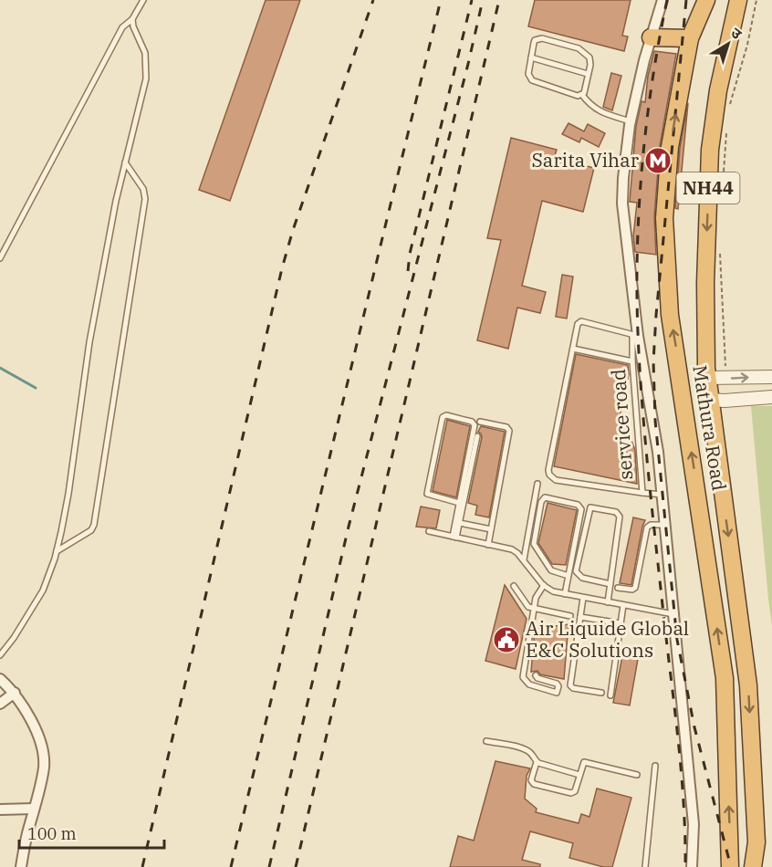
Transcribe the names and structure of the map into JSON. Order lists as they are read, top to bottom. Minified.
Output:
{"streets":{"highway":["NH44","Mathura Road"],"lane":["service road"]},"places":{"metro station":["Sarita Vihar"],"public building":["Air Liquide Global E&C Solutions"]},"scale_bar":"100 m","north":"top right"}
